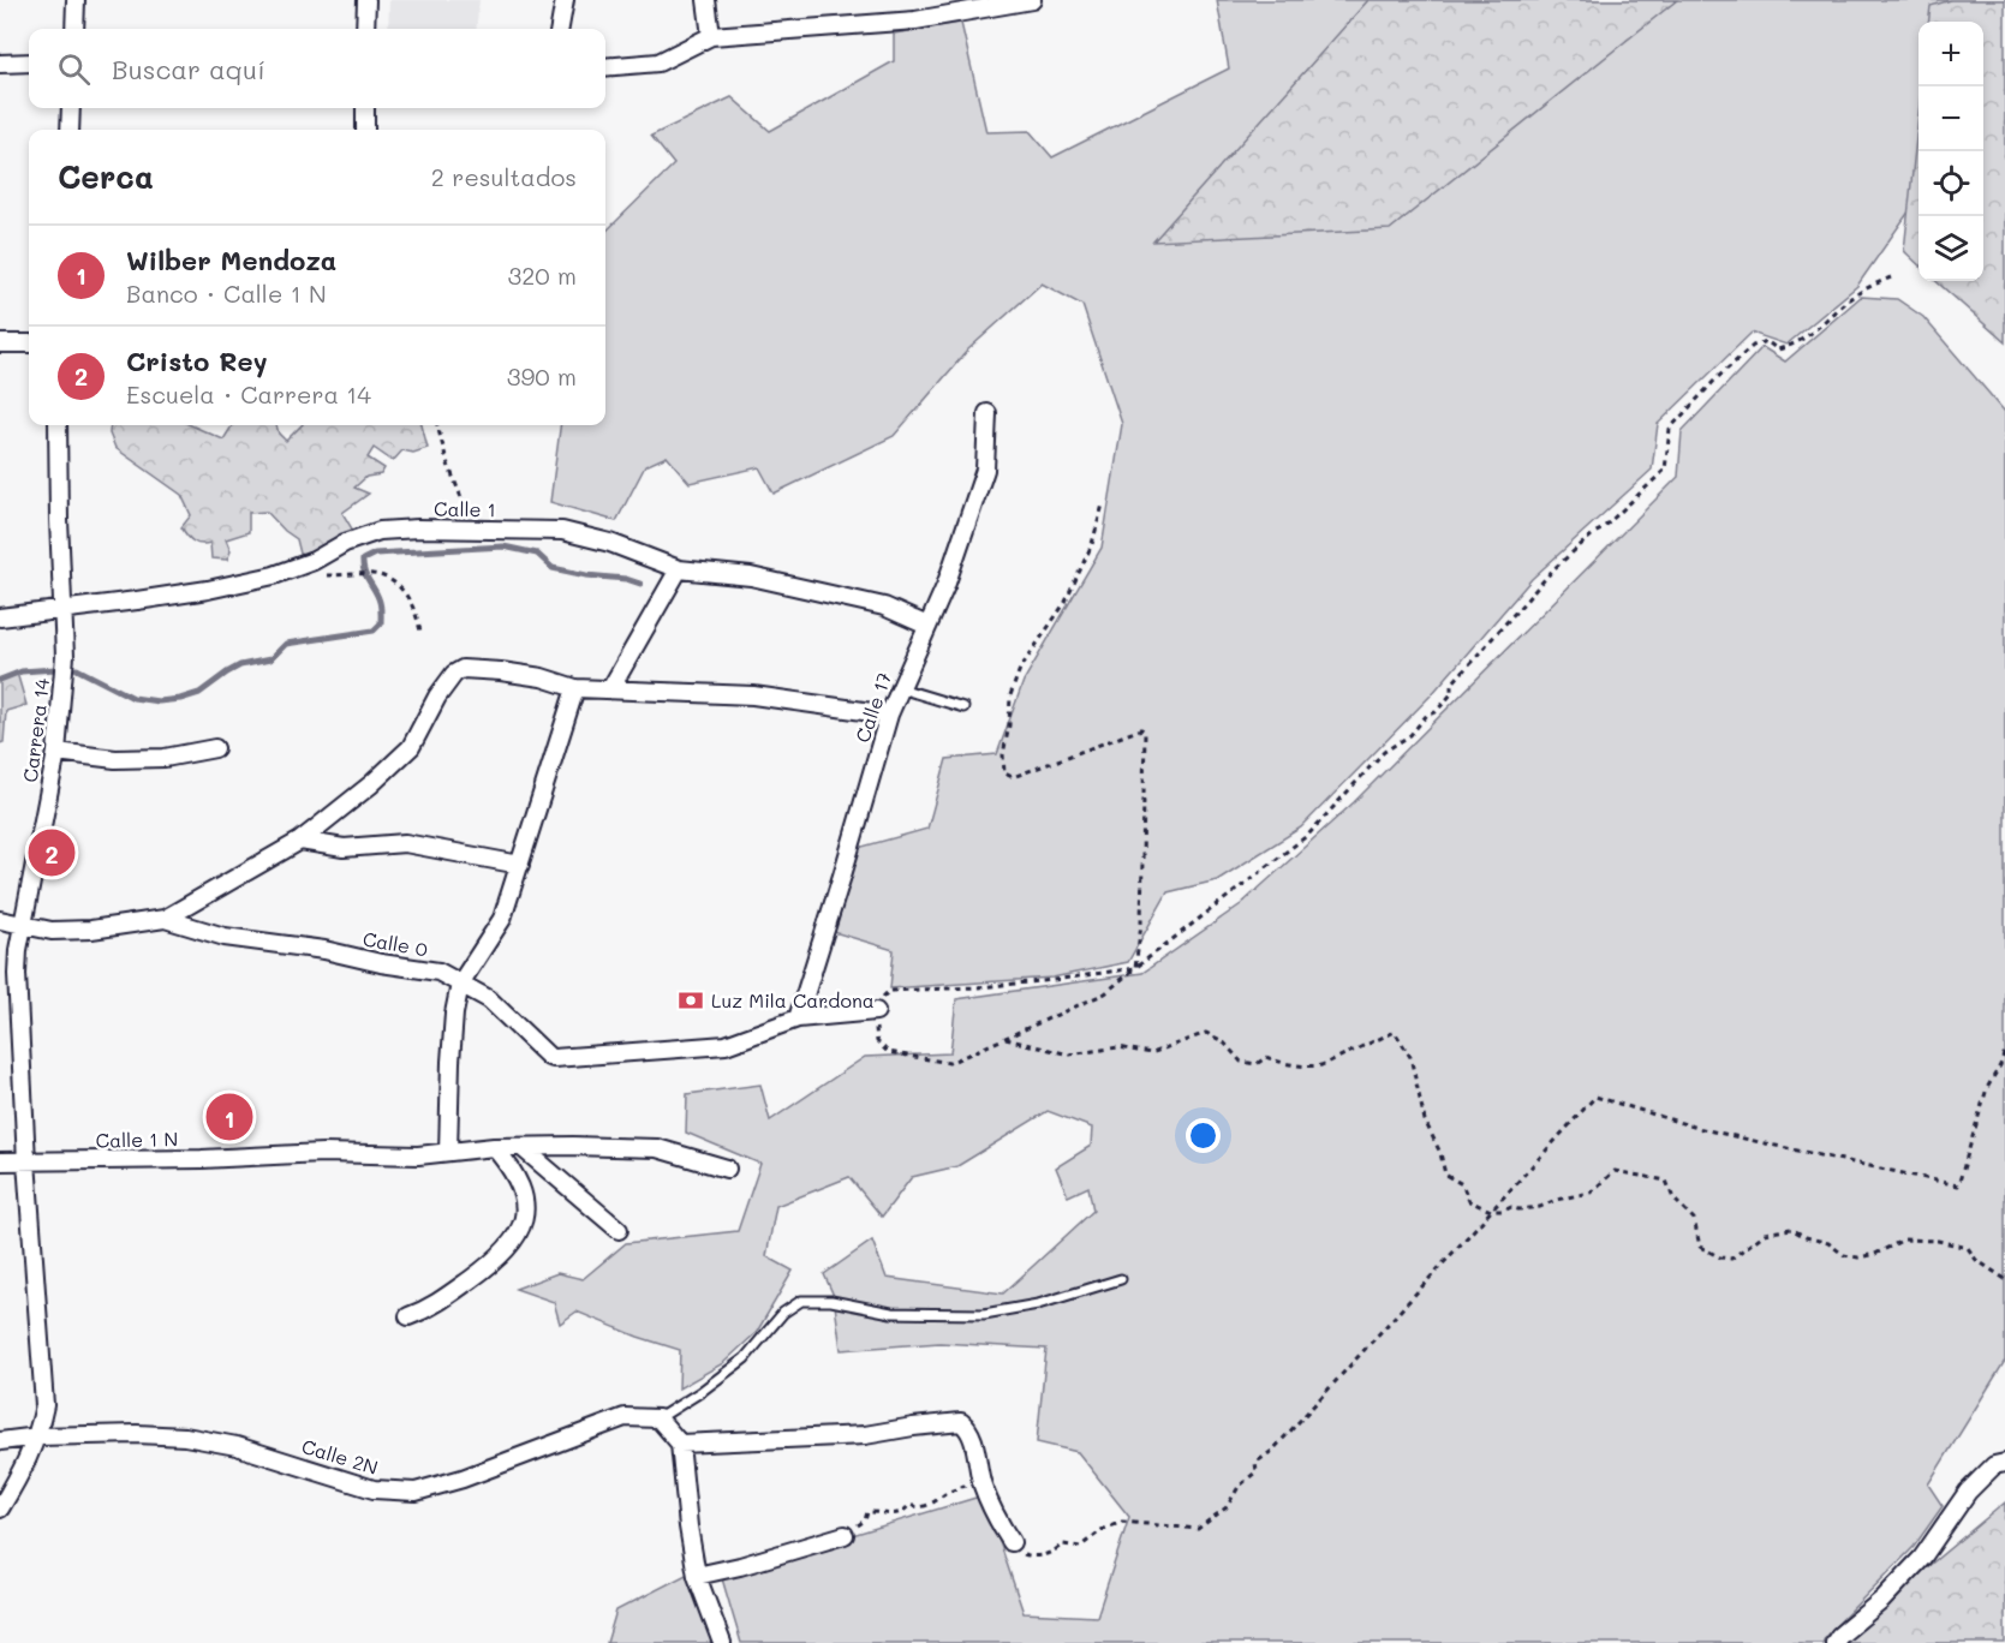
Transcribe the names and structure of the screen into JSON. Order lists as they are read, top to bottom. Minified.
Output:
{"streets":{"street":["Calle 1","Calle 17","Carrera 14","Calle 0","Calle 1 N","Calle 2N"]},"crossings":[["Calle 1","Calle 17"],["Calle 1","Carrera 14"],["Calle 17","Calle 0"],["Carrera 14","Calle 0"],["Carrera 14","Calle 1 N"],["Carrera 14","Calle 2N"]],"places":{"bank":["Luz Mila Cardona"]},"page":{"map_buttons":["+","−"],"search":"Buscar aquí","heading":["Cerca","2 resultados"],"list":[{"mark":"1","name":"Wilber Mendoza","note":"Banco · Calle 1 N","value":"320 m"},{"mark":"2","name":"Cristo Rey","note":"Escuela · Carrera 14","value":"390 m"}],"pins":["2","1"]}}
